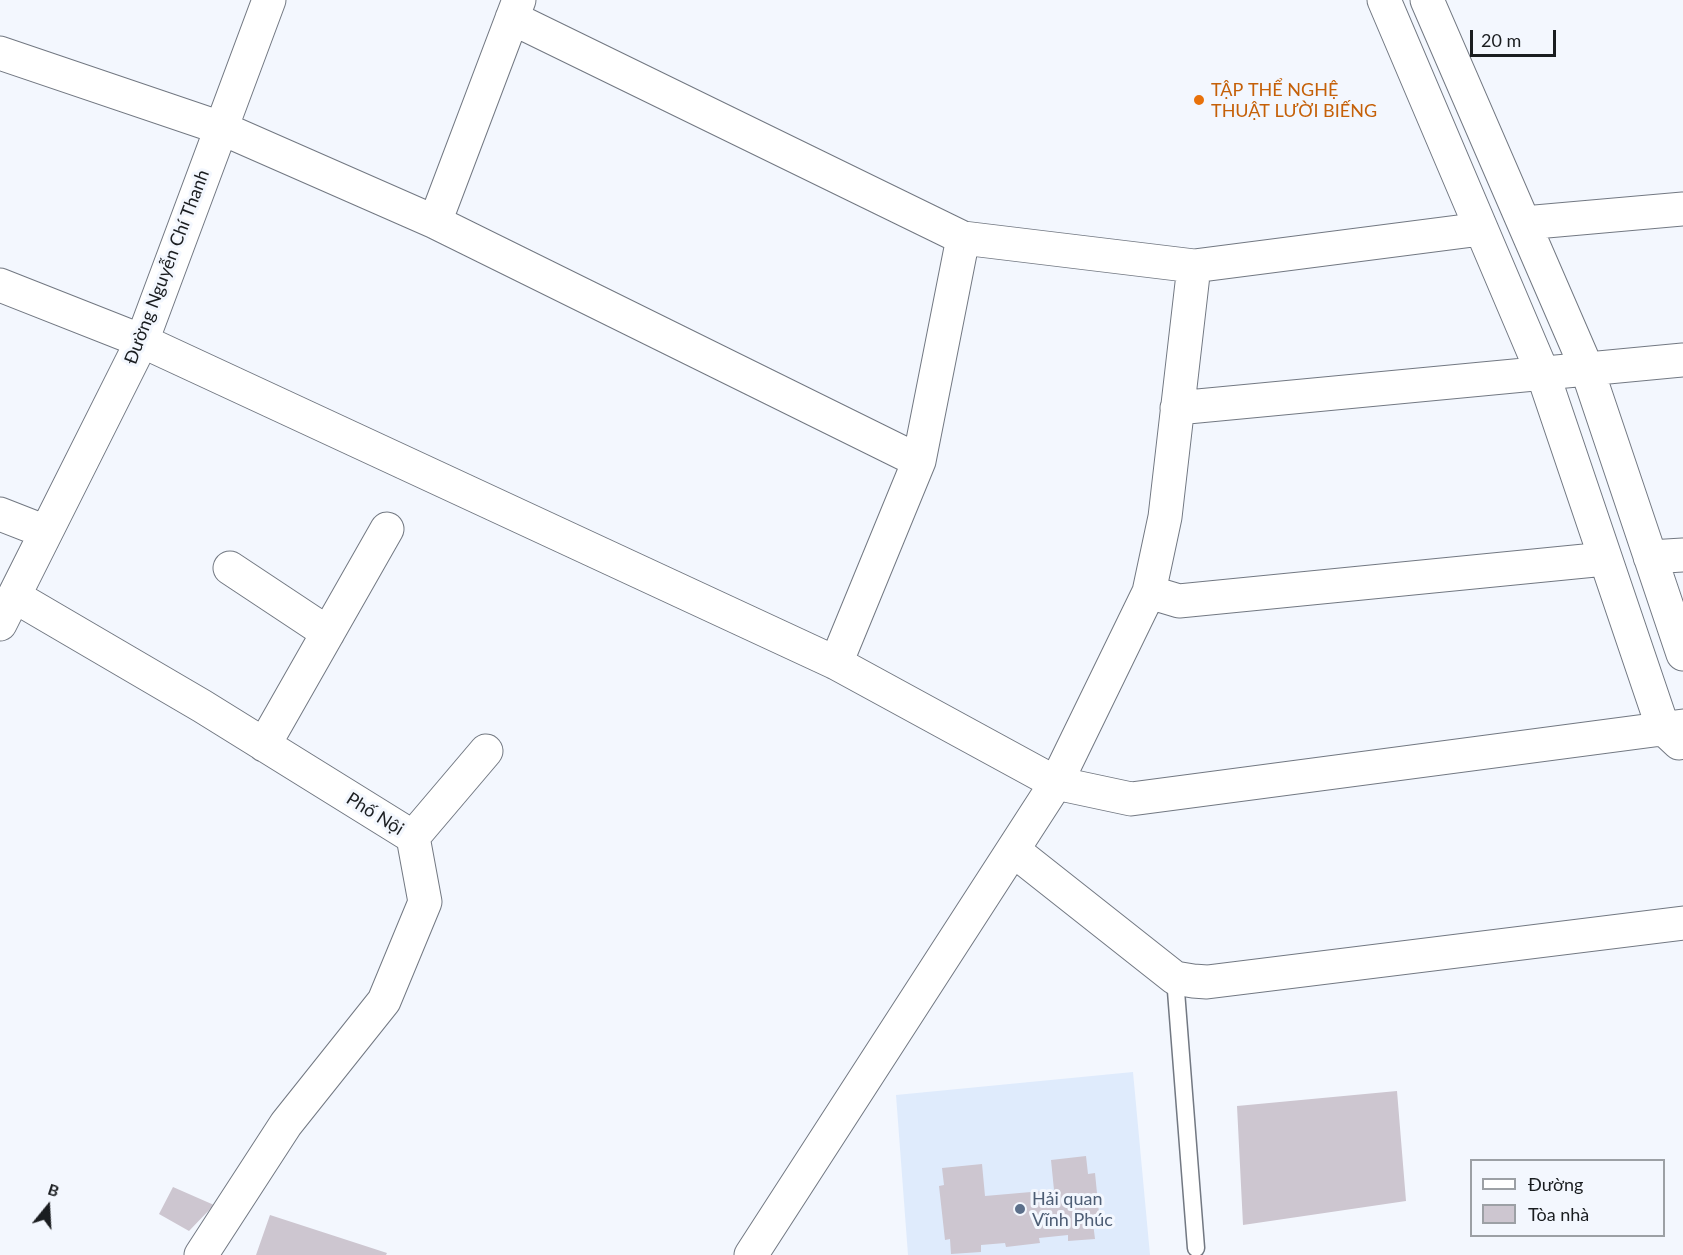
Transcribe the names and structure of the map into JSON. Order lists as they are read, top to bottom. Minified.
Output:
{"streets":{"street":["Đường Nguyễn Chí Thanh","Phố Nội"]},"crossings":[["Đường Nguyễn Chí Thanh","Phố Nội"]],"places":["TẬP THỂ NGHỆ THUẬT LƯỜI BIẾNG","Hải quan Vĩnh Phúc"],"legend":["Đường","Tòa nhà"],"scale_bar":"20 m","north":"top"}
